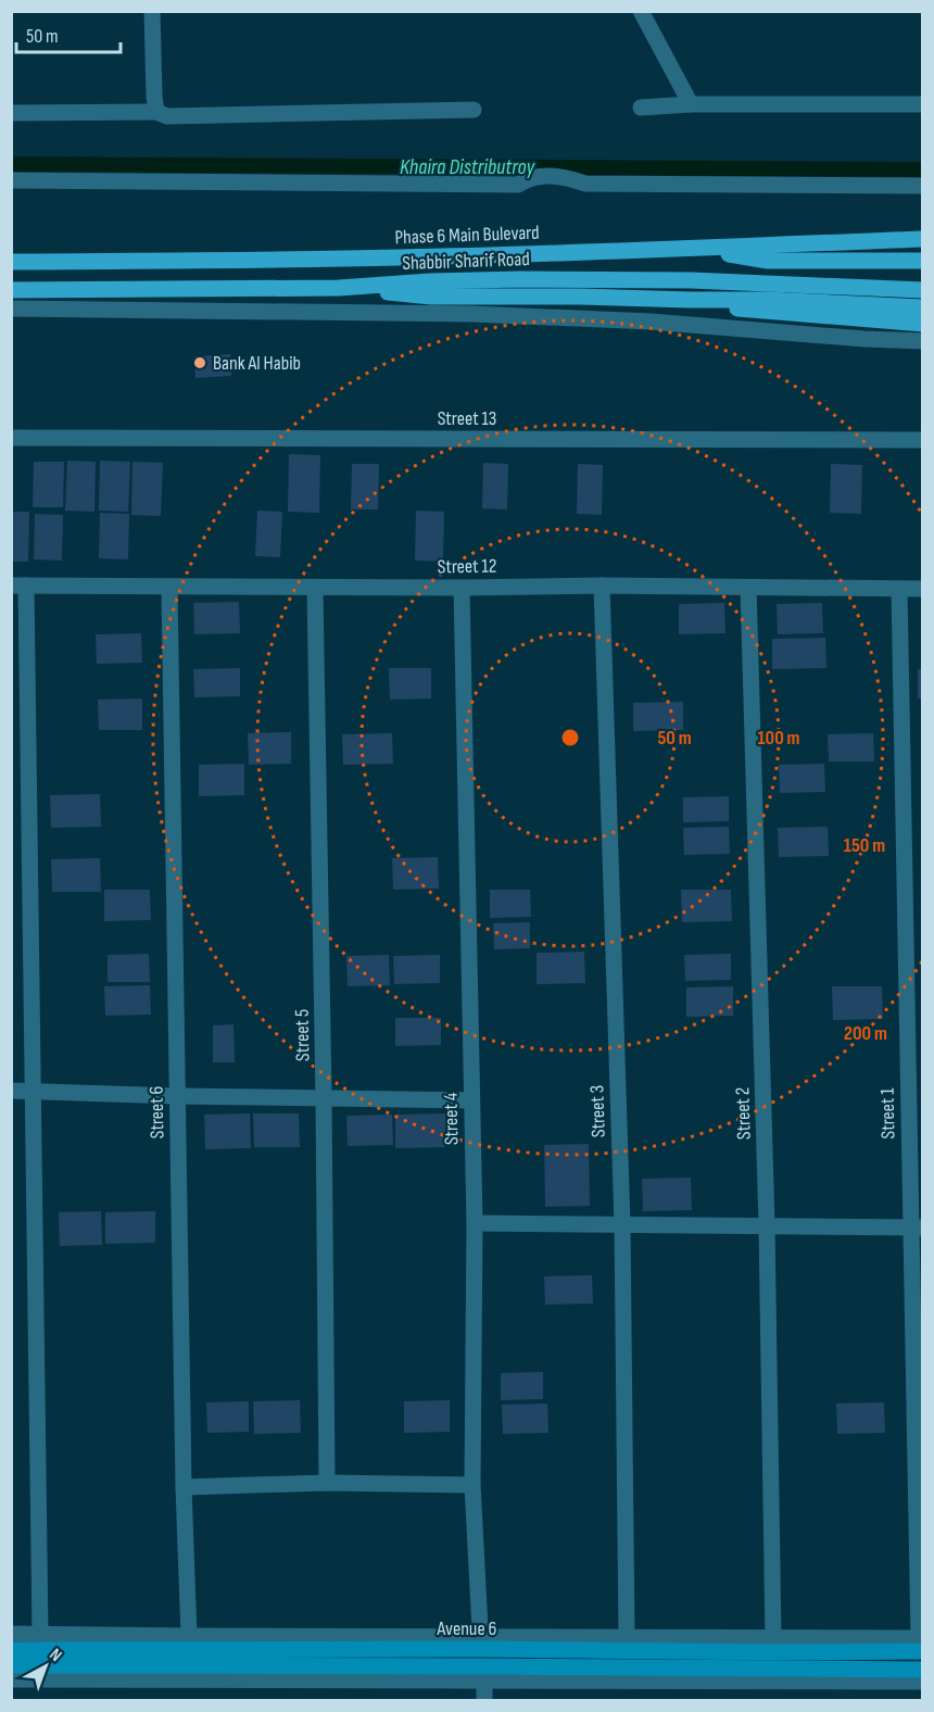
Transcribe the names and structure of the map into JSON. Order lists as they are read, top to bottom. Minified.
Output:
{"streets":{"main road":["Phase 6 Main Bulevard","Shabbir Sharif Road","Avenue 6"],"street":["Street 13","Street 12","Street 5","Street 3","Street 6","Street 2","Street 1","Street 4"]},"crossings":[["Street 12","Street 5"],["Street 12","Street 3"],["Street 12","Street 6"],["Street 12","Street 2"],["Street 12","Street 1"],["Street 12","Street 4"],["Street 1","Avenue 6"],["Street 4","Avenue 6"]],"water":["Khaira Distributroy"],"places":["Bank Al Habib"],"scale_bar":"50 m","north":"top right","rings":["50 m","100 m","150 m","200 m"]}
